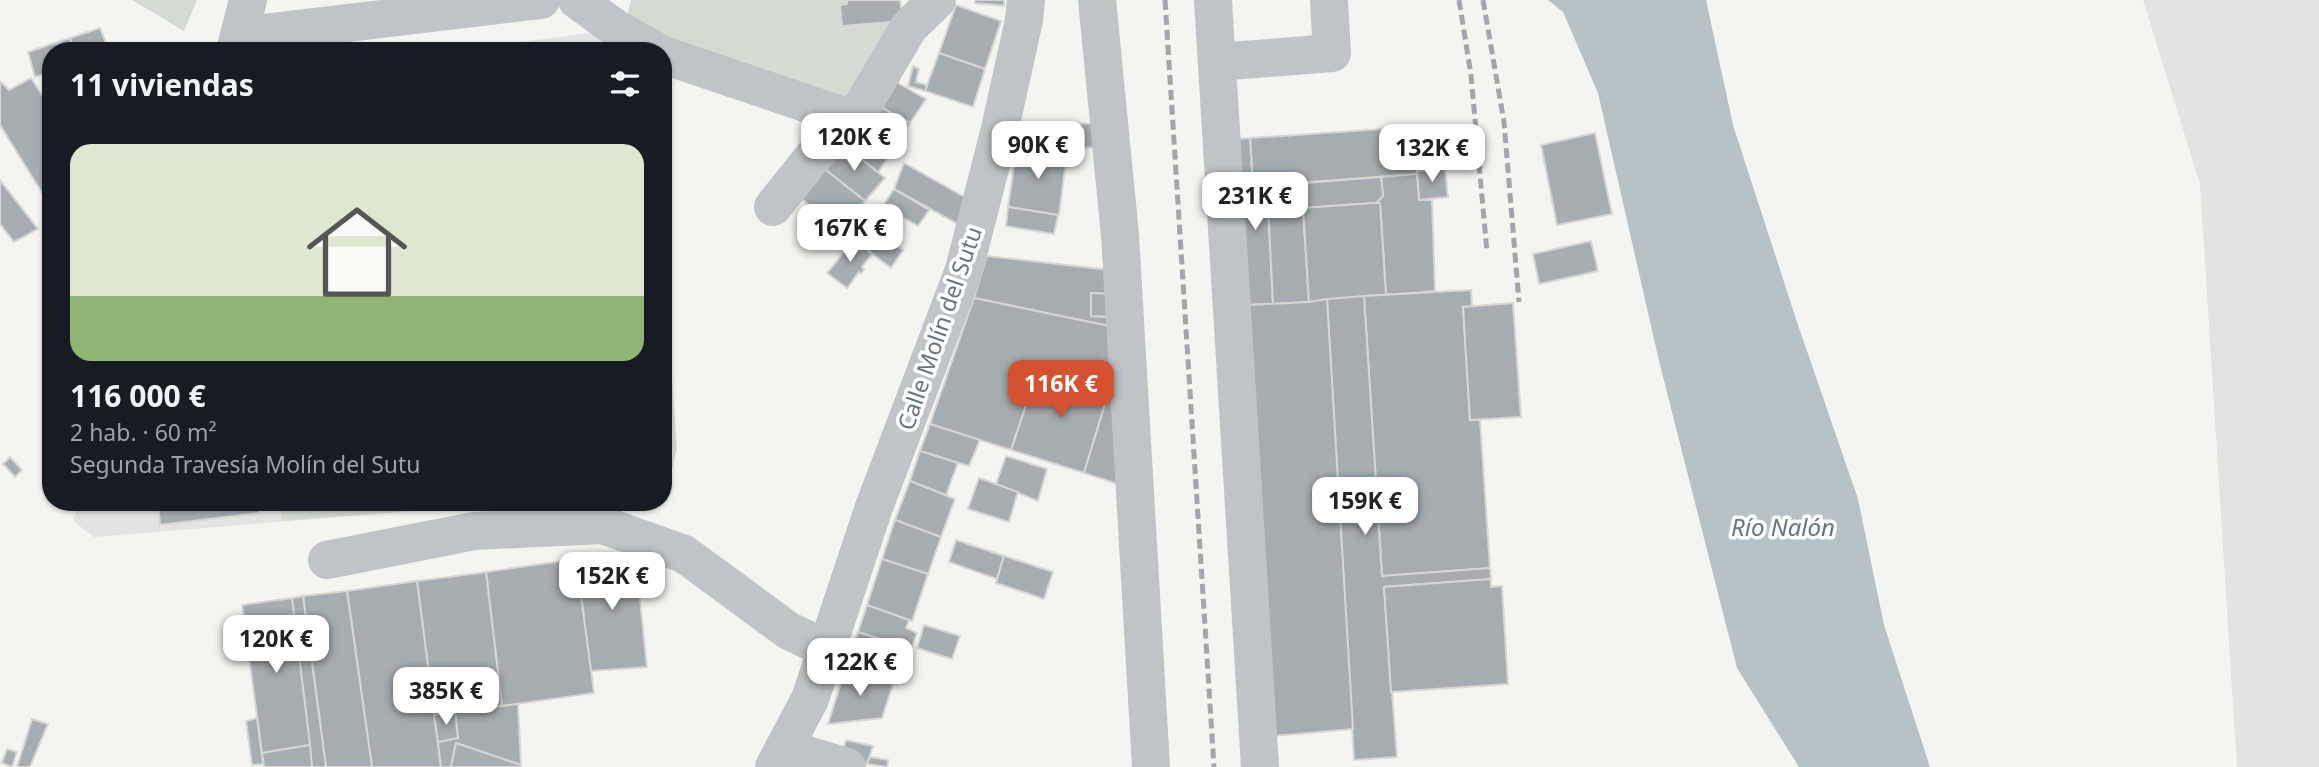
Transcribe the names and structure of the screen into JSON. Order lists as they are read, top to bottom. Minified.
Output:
{"streets":{"street":["Calle Molín del Sutu"]},"water":["Río Nalón"],"page":{"heading":"11 viviendas","price":["120K €","90K €","132K €","231K €","167K €","116K €","159K €","152K €","120K €","122K €","385K €"],"list":[{"name":"116 000 €","note":"2 hab. · 60 m² · Segunda Travesía Molín del Sutu"}]}}
